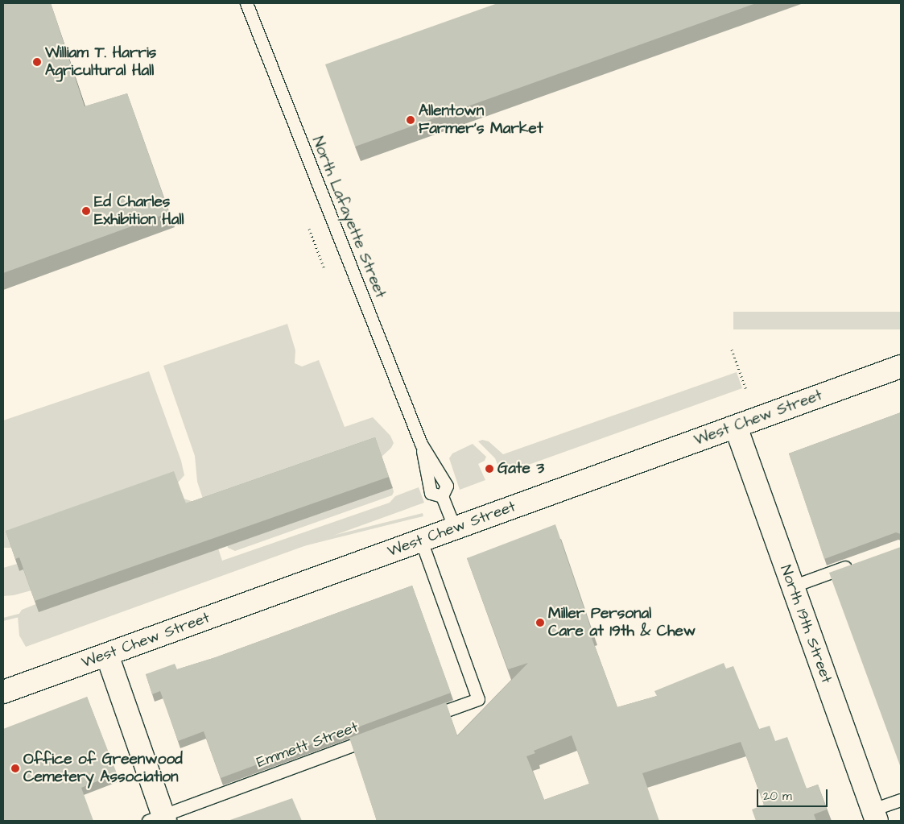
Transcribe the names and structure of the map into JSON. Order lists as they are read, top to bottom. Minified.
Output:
{"streets":{"street":["West Chew Street","North 19th Street"],"lane":["North Lafayette Street","Emmett Street"]},"crossings":[["North Lafayette Street","West Chew Street"],["West Chew Street","North 19th Street"]],"places":["William T. Harris Agricultural Hall","Allentown Farmer's Market","Ed Charles Exhibition Hall","Gate 3","Miller Personal Care at 19th & Chew","Office of Greenwood Cemetery Association"],"scale_bar":"20 m"}
